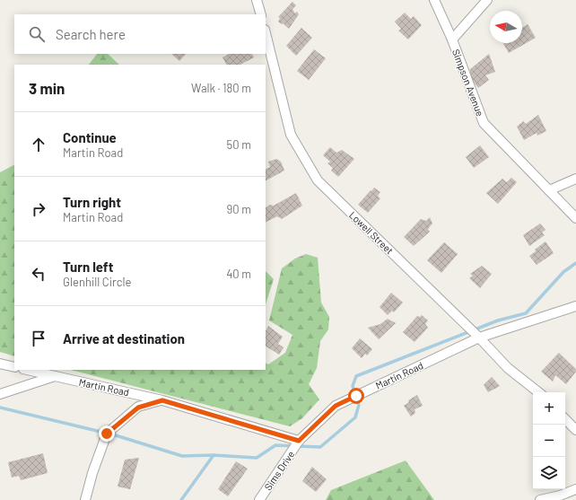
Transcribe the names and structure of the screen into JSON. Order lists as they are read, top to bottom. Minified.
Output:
{"streets":{"street":["Simpson Avenue","Lowell Street","Martin Road","Sims Drive"]},"crossings":[["Lowell Street","Martin Road"],["Martin Road","Sims Drive"]],"north":"left","page":{"search":"Search here","heading":["3 min","Walk · 180 m"],"list":[["Continue","Martin Road","50 m"],["Turn right","Martin Road","90 m"],["Turn left","Glenhill Circle","40 m"],"Arrive at destination"],"map_buttons":["+","−"]}}
